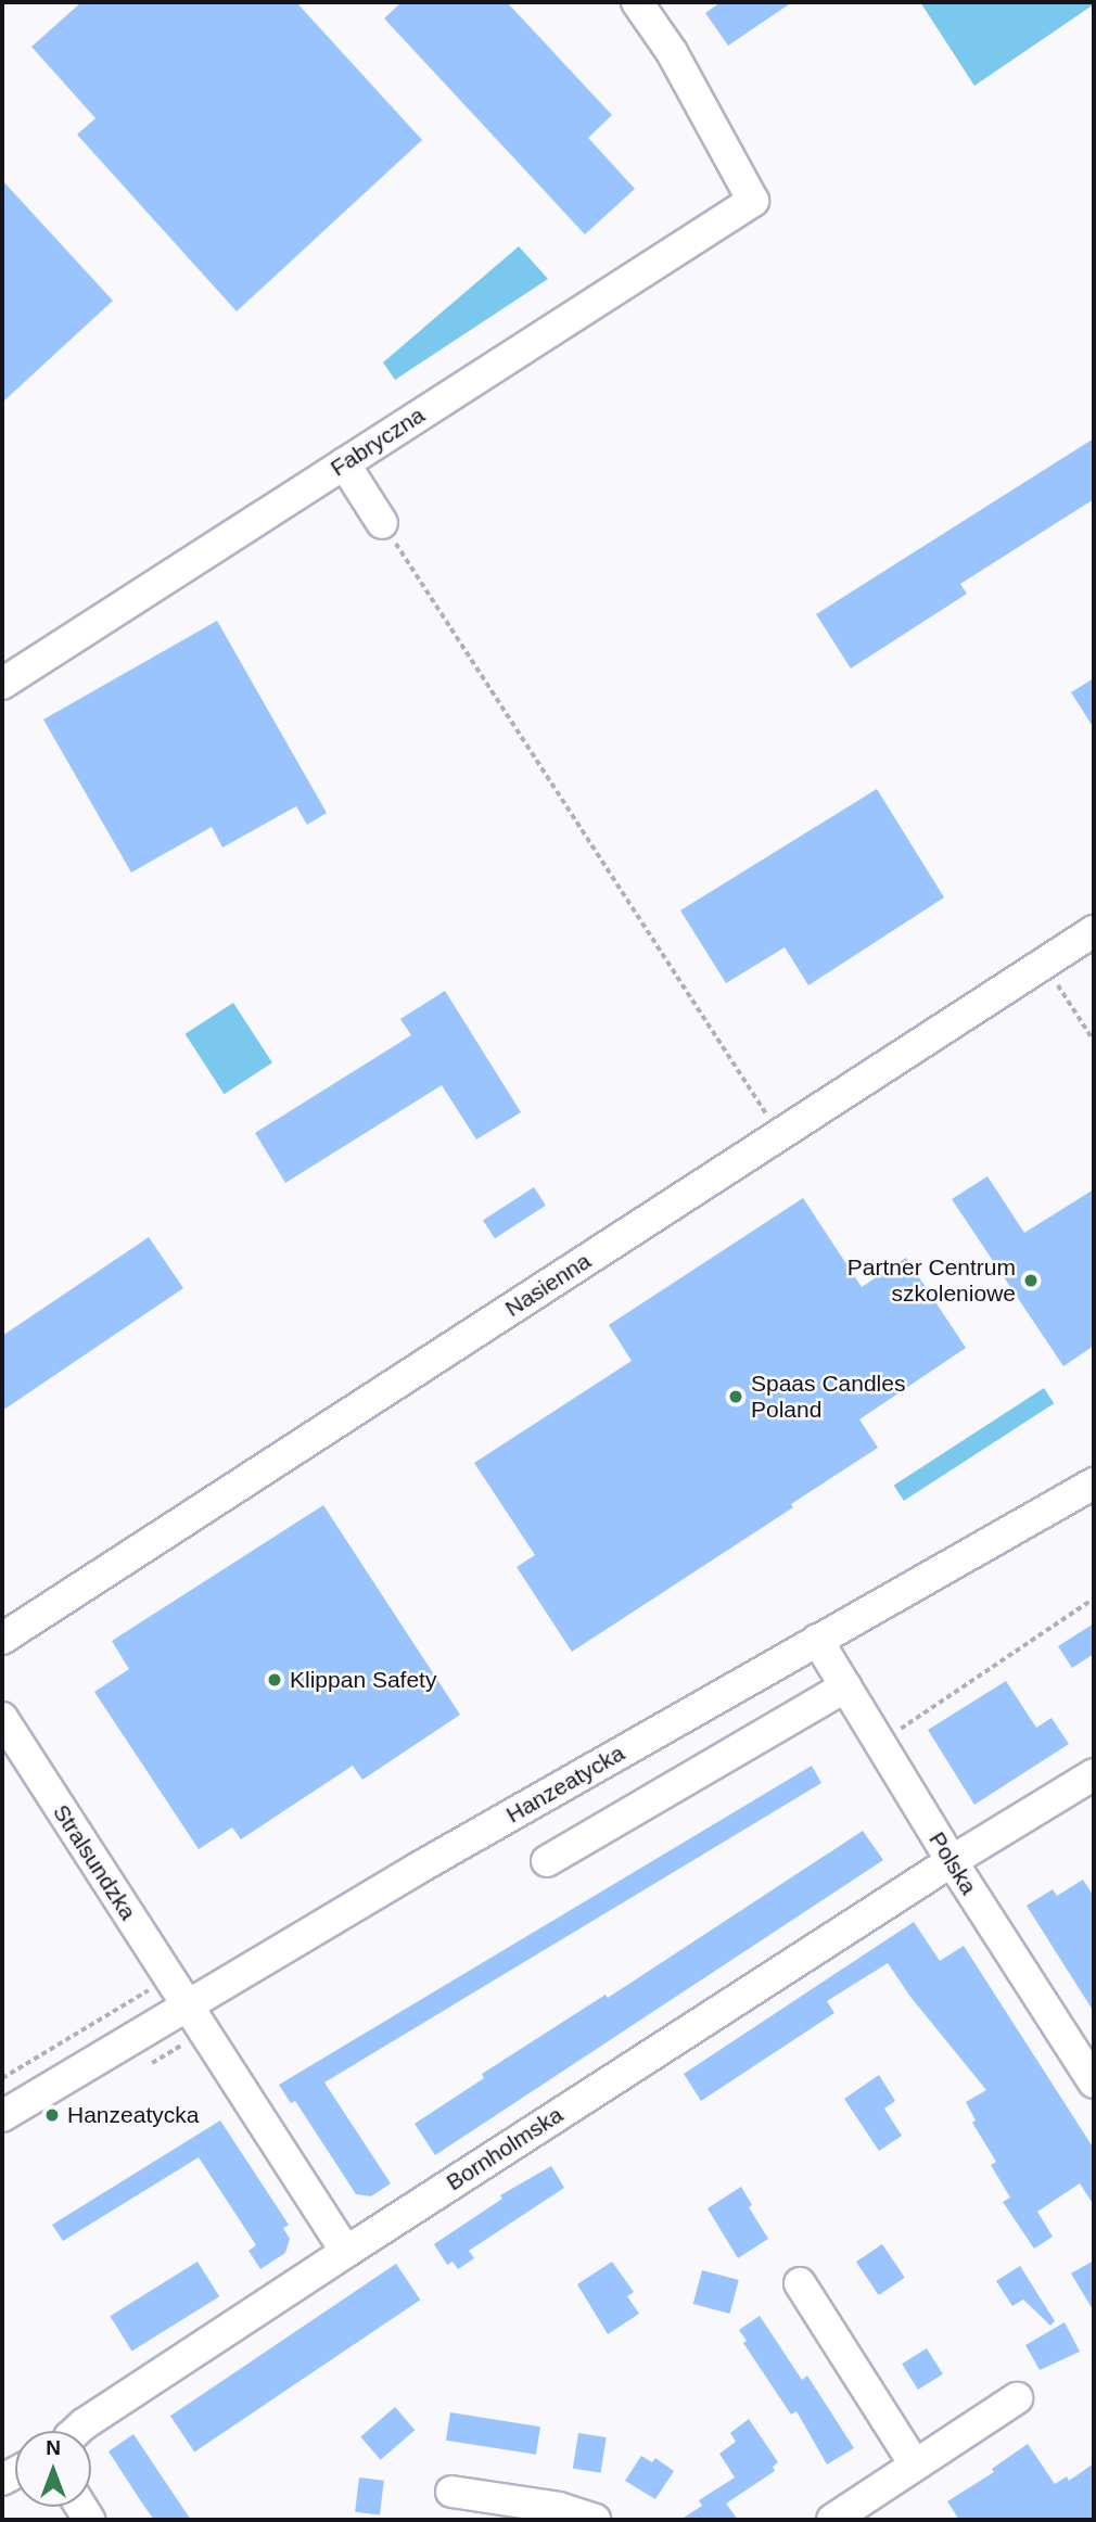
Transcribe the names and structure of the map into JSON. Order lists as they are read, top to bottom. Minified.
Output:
{"streets":{"street":["Fabryczna","Nasienna","Hanzeatycka","Stralsundzka","Polska","Bornholmska"]},"crossings":[["Hanzeatycka","Stralsundzka"],["Hanzeatycka","Polska"],["Stralsundzka","Bornholmska"],["Polska","Bornholmska"]],"places":["Partner Centrum szkoleniowe","Spaas Candles Poland","Klippan Safety","Hanzeatycka"],"north":"top"}
